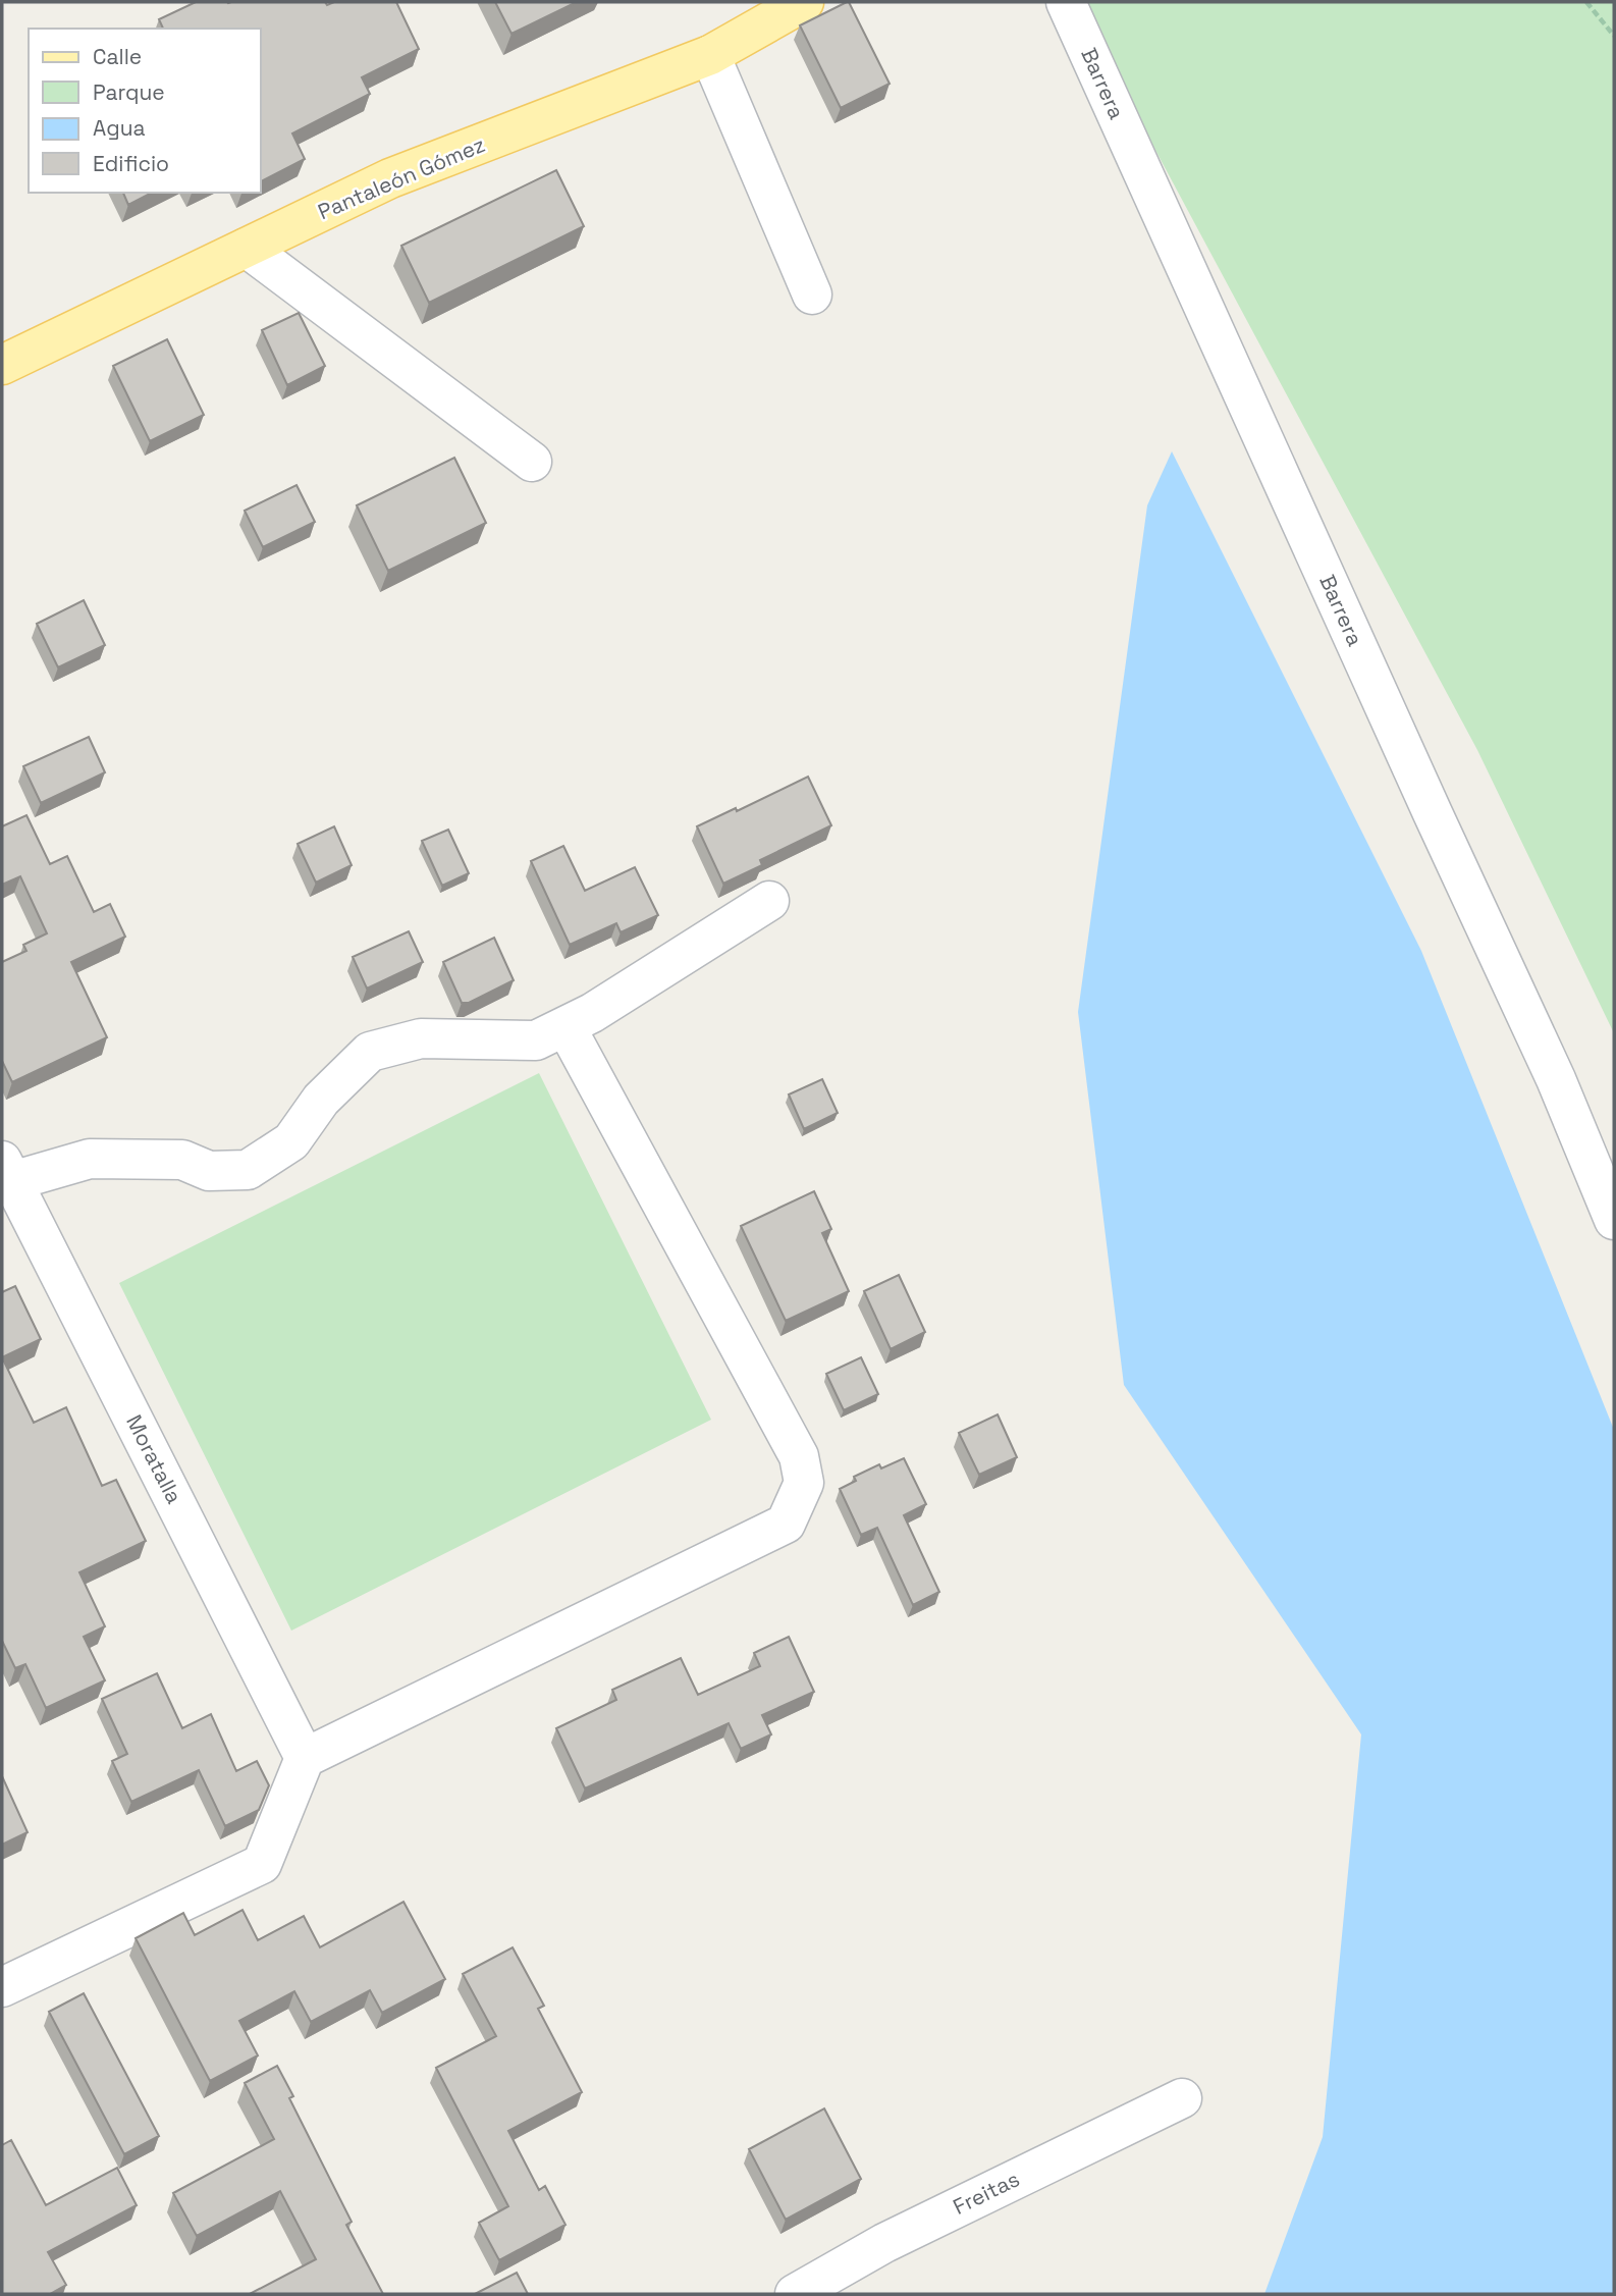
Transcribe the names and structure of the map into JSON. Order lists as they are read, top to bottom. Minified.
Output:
{"streets":{"main road":["Pantaleón Gómez"],"street":["Barrera","Moratalla","Freitas"]},"legend":["Calle","Parque","Agua","Edificio"]}
